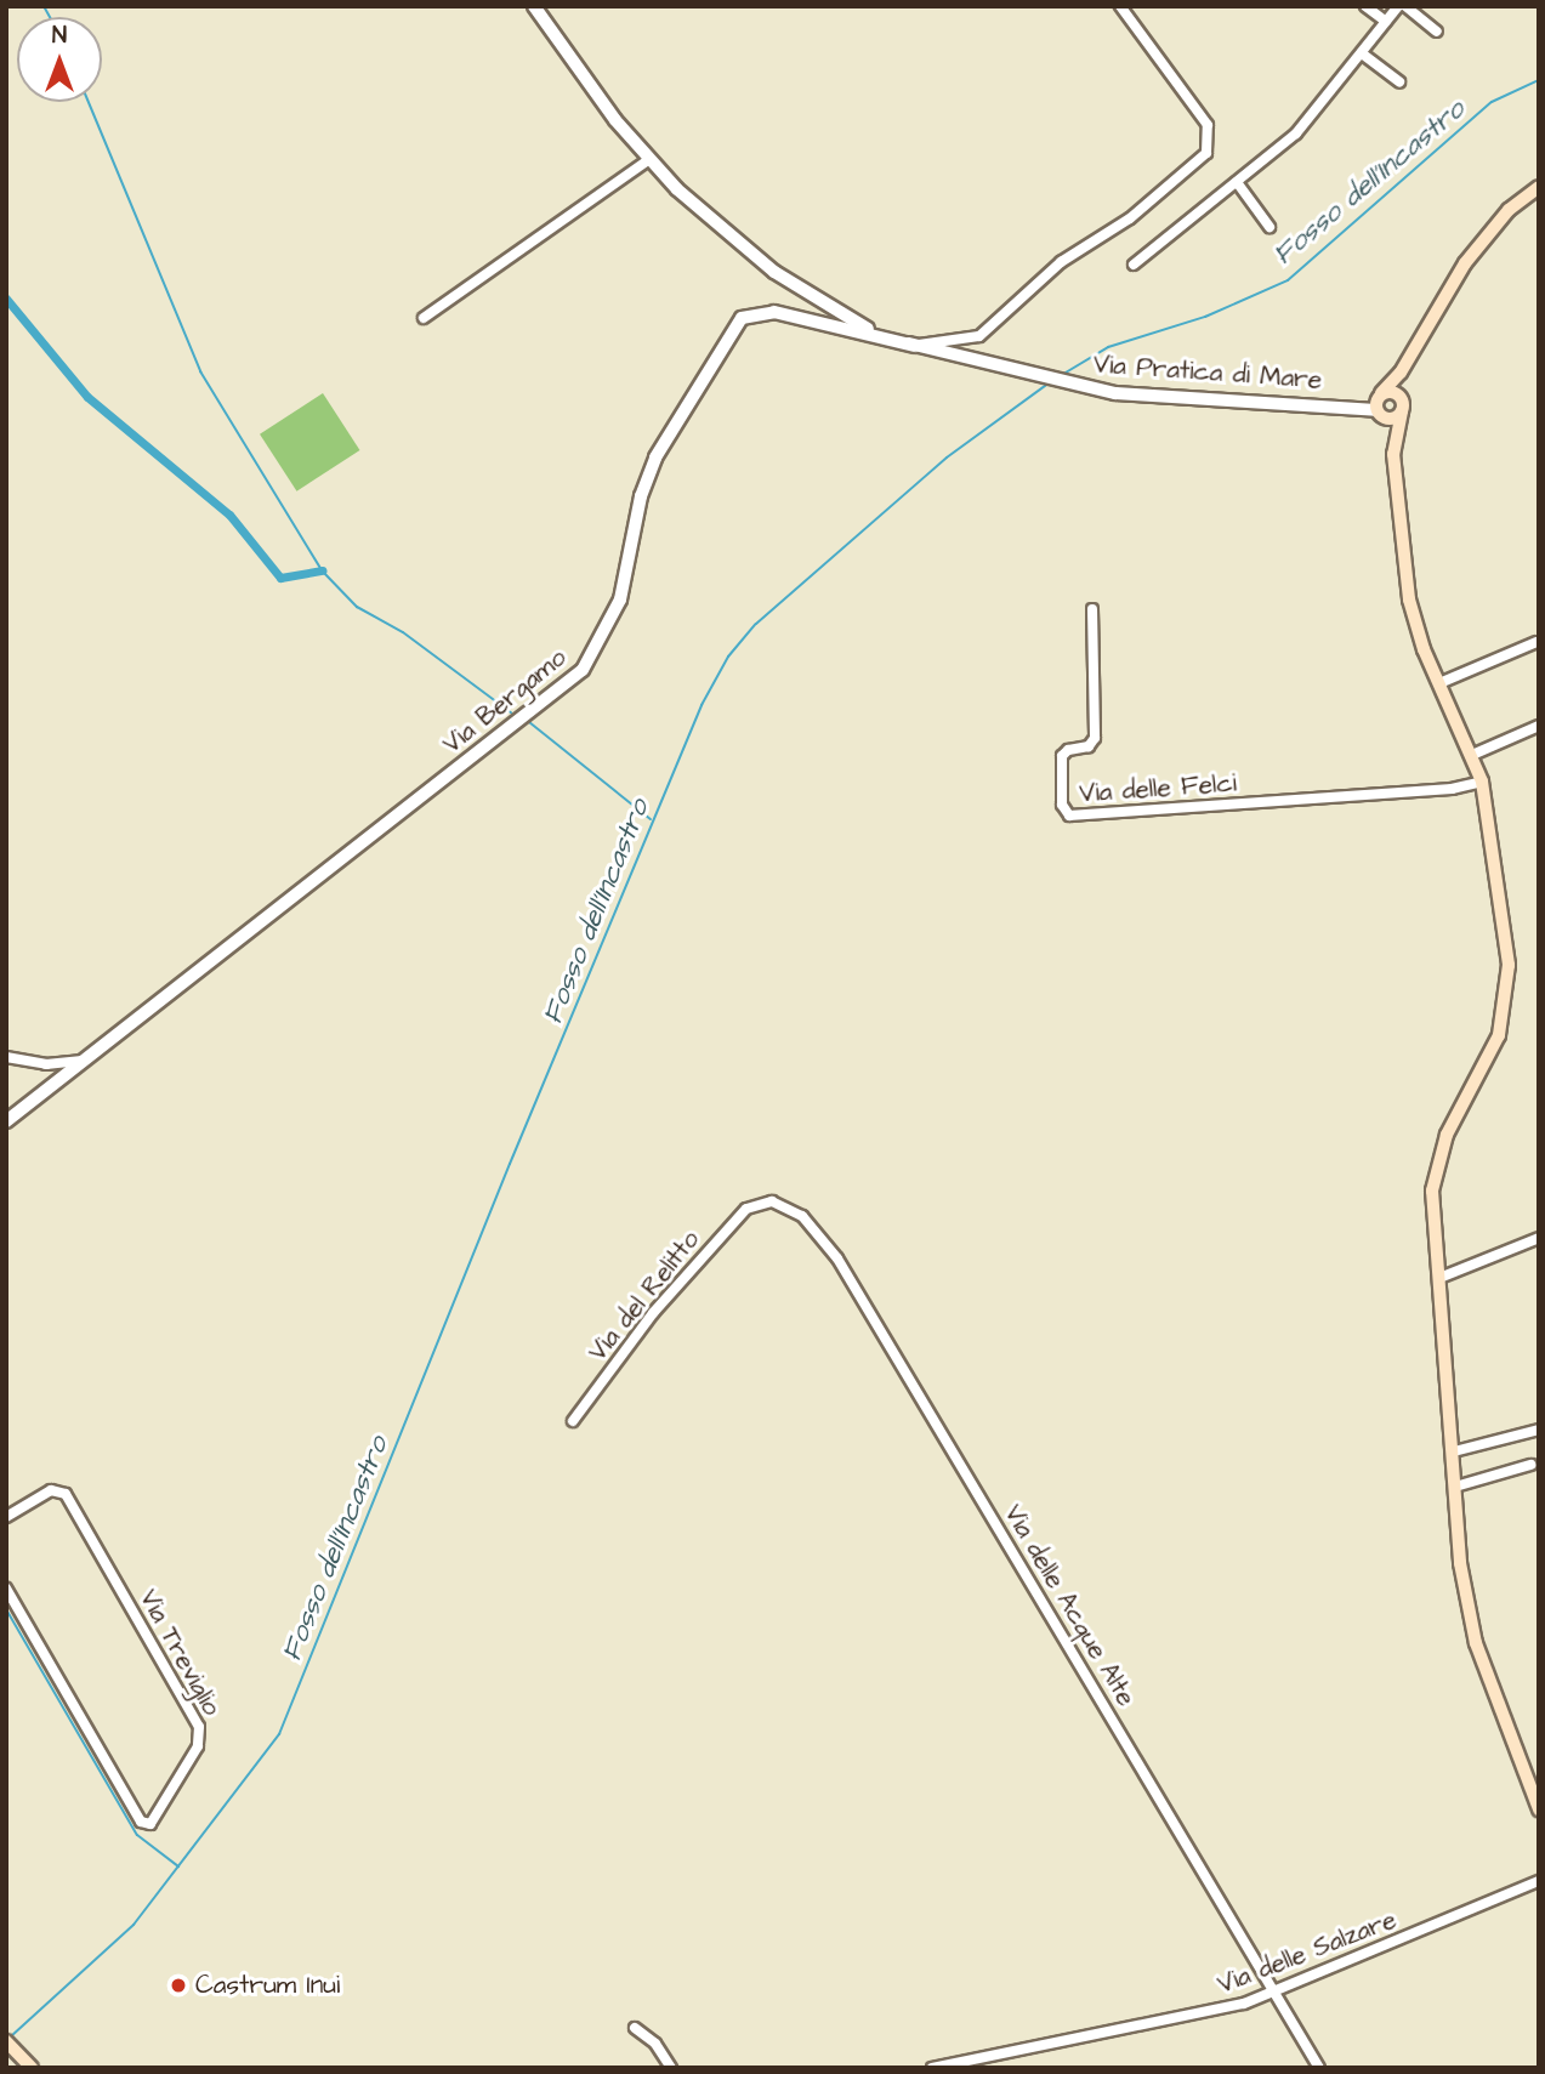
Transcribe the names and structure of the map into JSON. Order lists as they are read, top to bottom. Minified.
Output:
{"streets":{"street":["Via Pratica di Mare","Via Bergamo","Via delle Felci","Via del Relitto","Via delle Acque Alte","Via Treviglio","Via delle Salzare"]},"crossings":[["Via Pratica di Mare","Via Bergamo"],["Via del Relitto","Via delle Acque Alte"],["Via delle Acque Alte","Via delle Salzare"]],"water":["Fosso dell'Incastro"],"places":["Castrum Inui"],"north":"top"}
